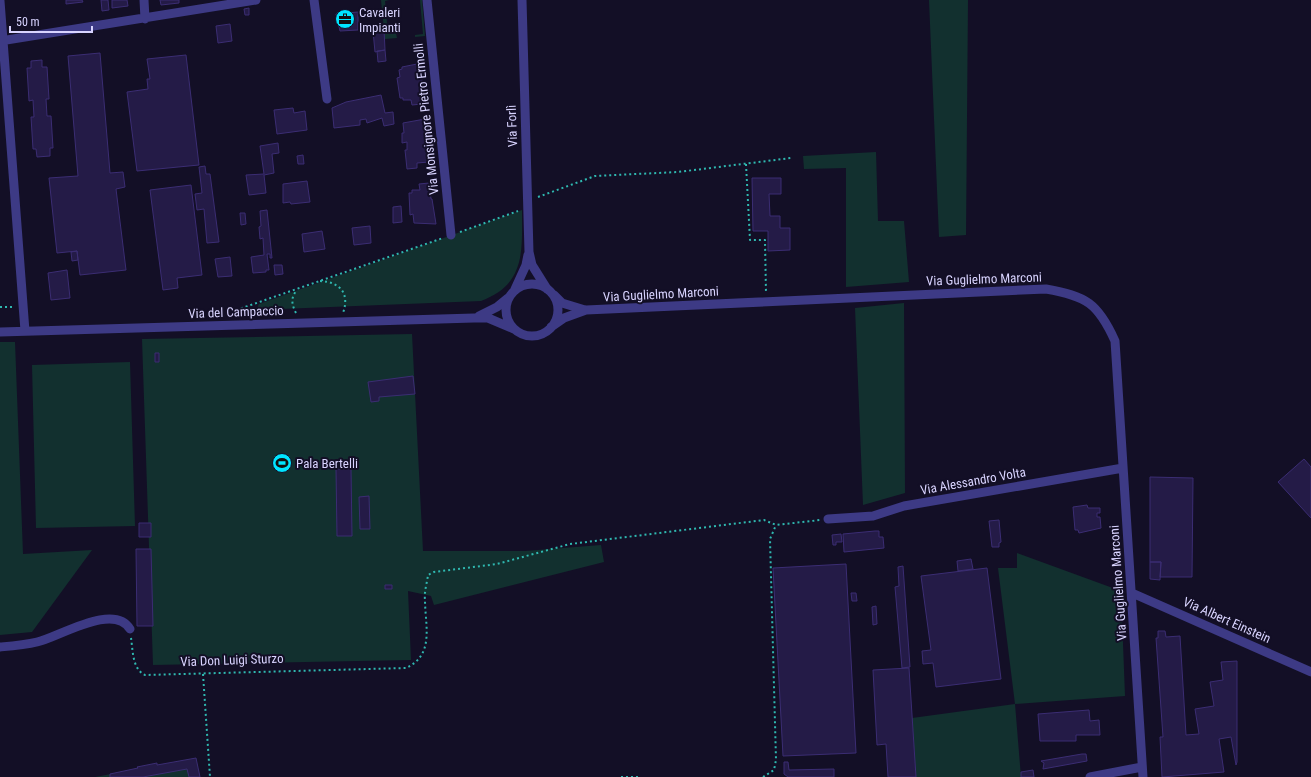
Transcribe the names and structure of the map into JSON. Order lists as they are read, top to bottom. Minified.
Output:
{"streets":{"street":["Via Monsignore Pietro Ermolli","Via Forlì","Via Guglielmo Marconi","Via del Campaccio","Via Alessandro Volta","Via Albert Einstein"],"path":["Via Don Luigi Sturzo"]},"crossings":[["Via Forlì","Via Guglielmo Marconi"],["Via Forlì","Via del Campaccio"],["Via Guglielmo Marconi","Via del Campaccio"],["Via Guglielmo Marconi","Via Alessandro Volta"],["Via Guglielmo Marconi","Via Albert Einstein"]],"places":{"office":["Cavaleri Impianti"],"sports":["Pala Bertelli"]},"scale_bar":"50 m"}
